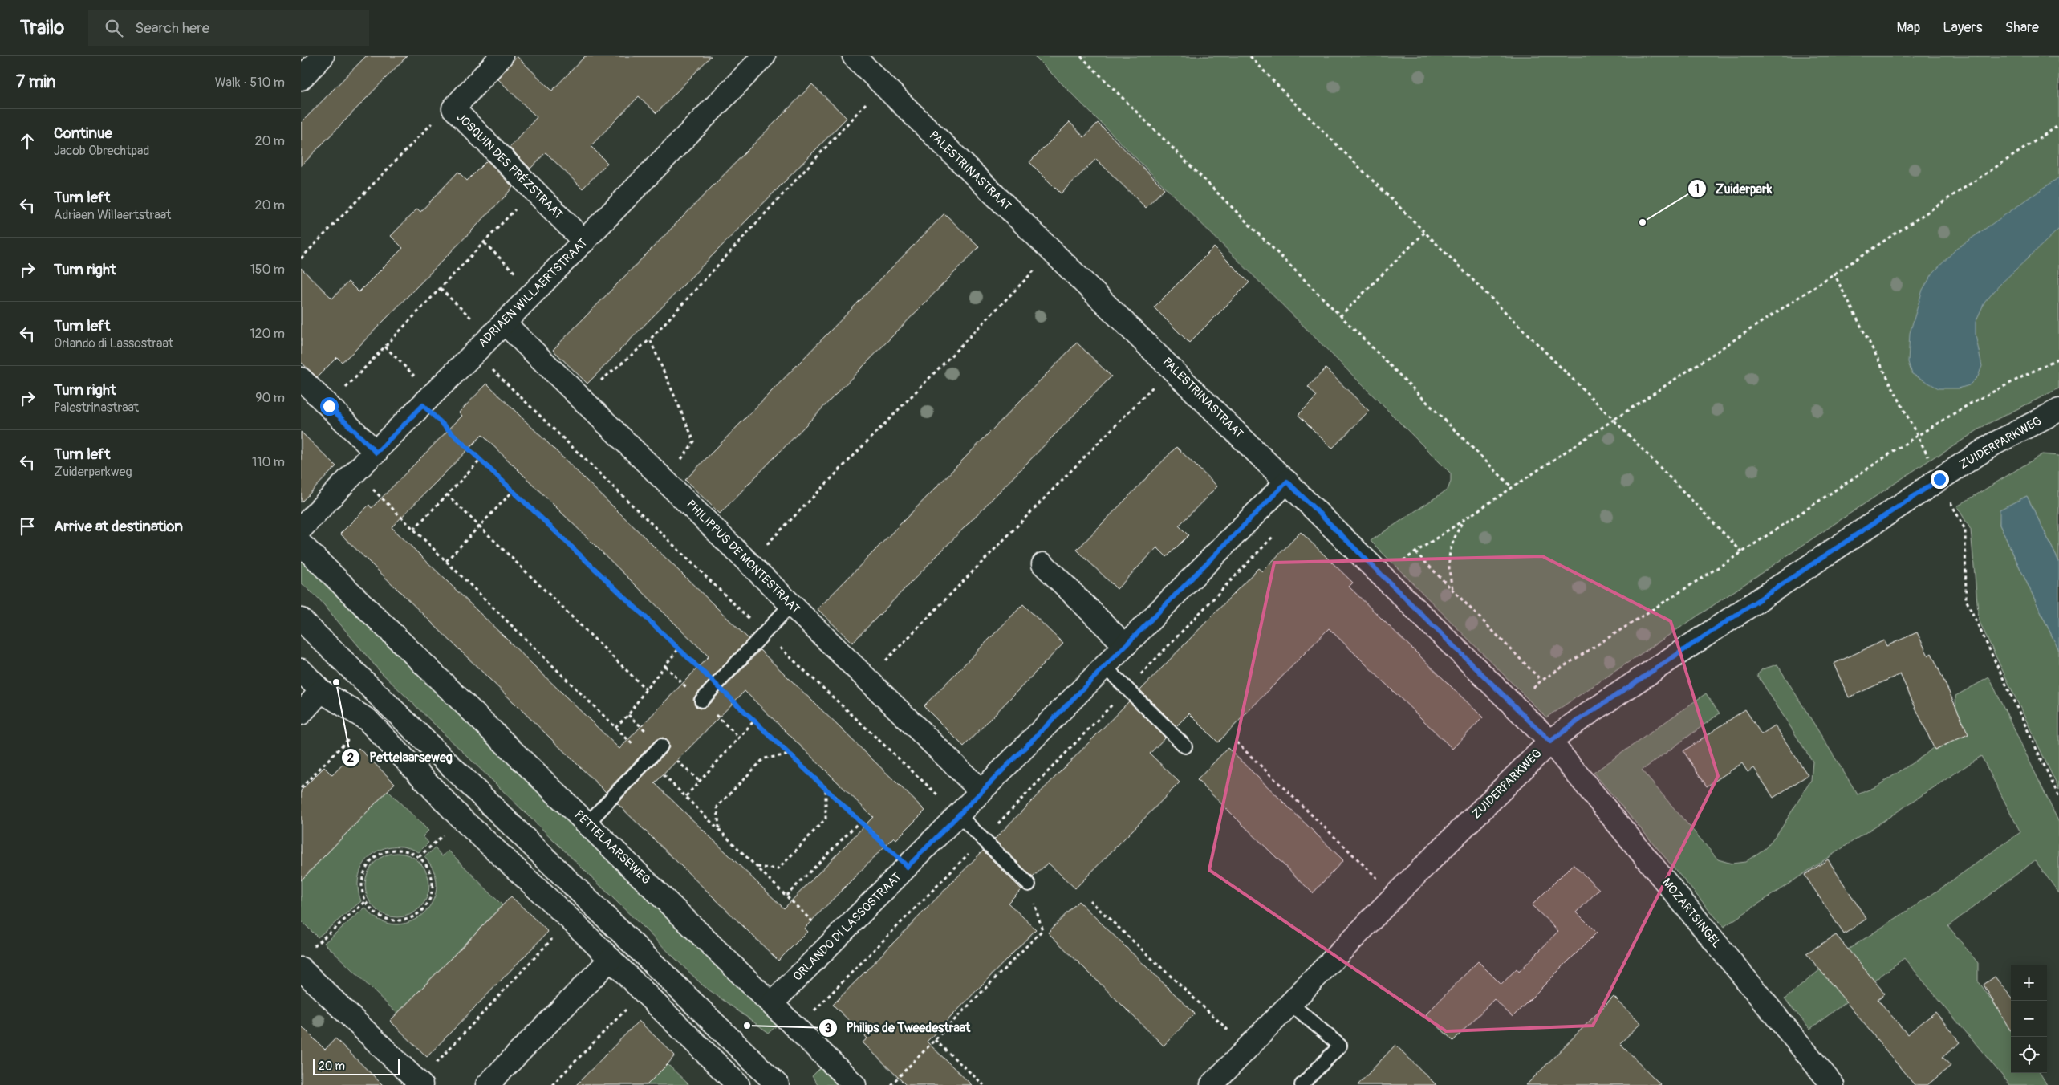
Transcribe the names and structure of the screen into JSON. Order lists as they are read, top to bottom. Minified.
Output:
{"streets":{"street":["JOSQUIN DES PRÉZSTRAAT","PALESTRINASTRAAT","ADRIAEN WILLAERTSTRAAT","ZUIDERPARKWEG","PHILIPPUS DE MONTESTRAAT","PETTELAARSEWEG","MOZARTSINGEL","ORLANDO DI LASSOSTRAAT"]},"crossings":[["JOSQUIN DES PRÉZSTRAAT","ADRIAEN WILLAERTSTRAAT"],["PALESTRINASTRAAT","ZUIDERPARKWEG"],["PALESTRINASTRAAT","MOZARTSINGEL"],["PALESTRINASTRAAT","ORLANDO DI LASSOSTRAAT"],["ADRIAEN WILLAERTSTRAAT","PHILIPPUS DE MONTESTRAAT"],["ZUIDERPARKWEG","MOZARTSINGEL"],["PHILIPPUS DE MONTESTRAAT","ORLANDO DI LASSOSTRAAT"],["PETTELAARSEWEG","ORLANDO DI LASSOSTRAAT"]],"places":["Zuiderpark","Pettelaarseweg","Philips de Tweedestraat"],"scale_bar":"20 m","page":{"header":"Trailo","search":"Search here","nav":["Map","Layers","Share"],"heading":["7 min","Walk · 510 m"],"list":[["Continue","Jacob Obrechtpad","20 m"],["Turn left","Adriaen Willaertstraat","20 m"],["Turn right","150 m"],["Turn left","Orlando di Lassostraat","120 m"],["Turn right","Palestrinastraat","90 m"],["Turn left","Zuiderparkweg","110 m"],"Arrive at destination"],"map_buttons":["+","−"],"scale":"20 m"}}
